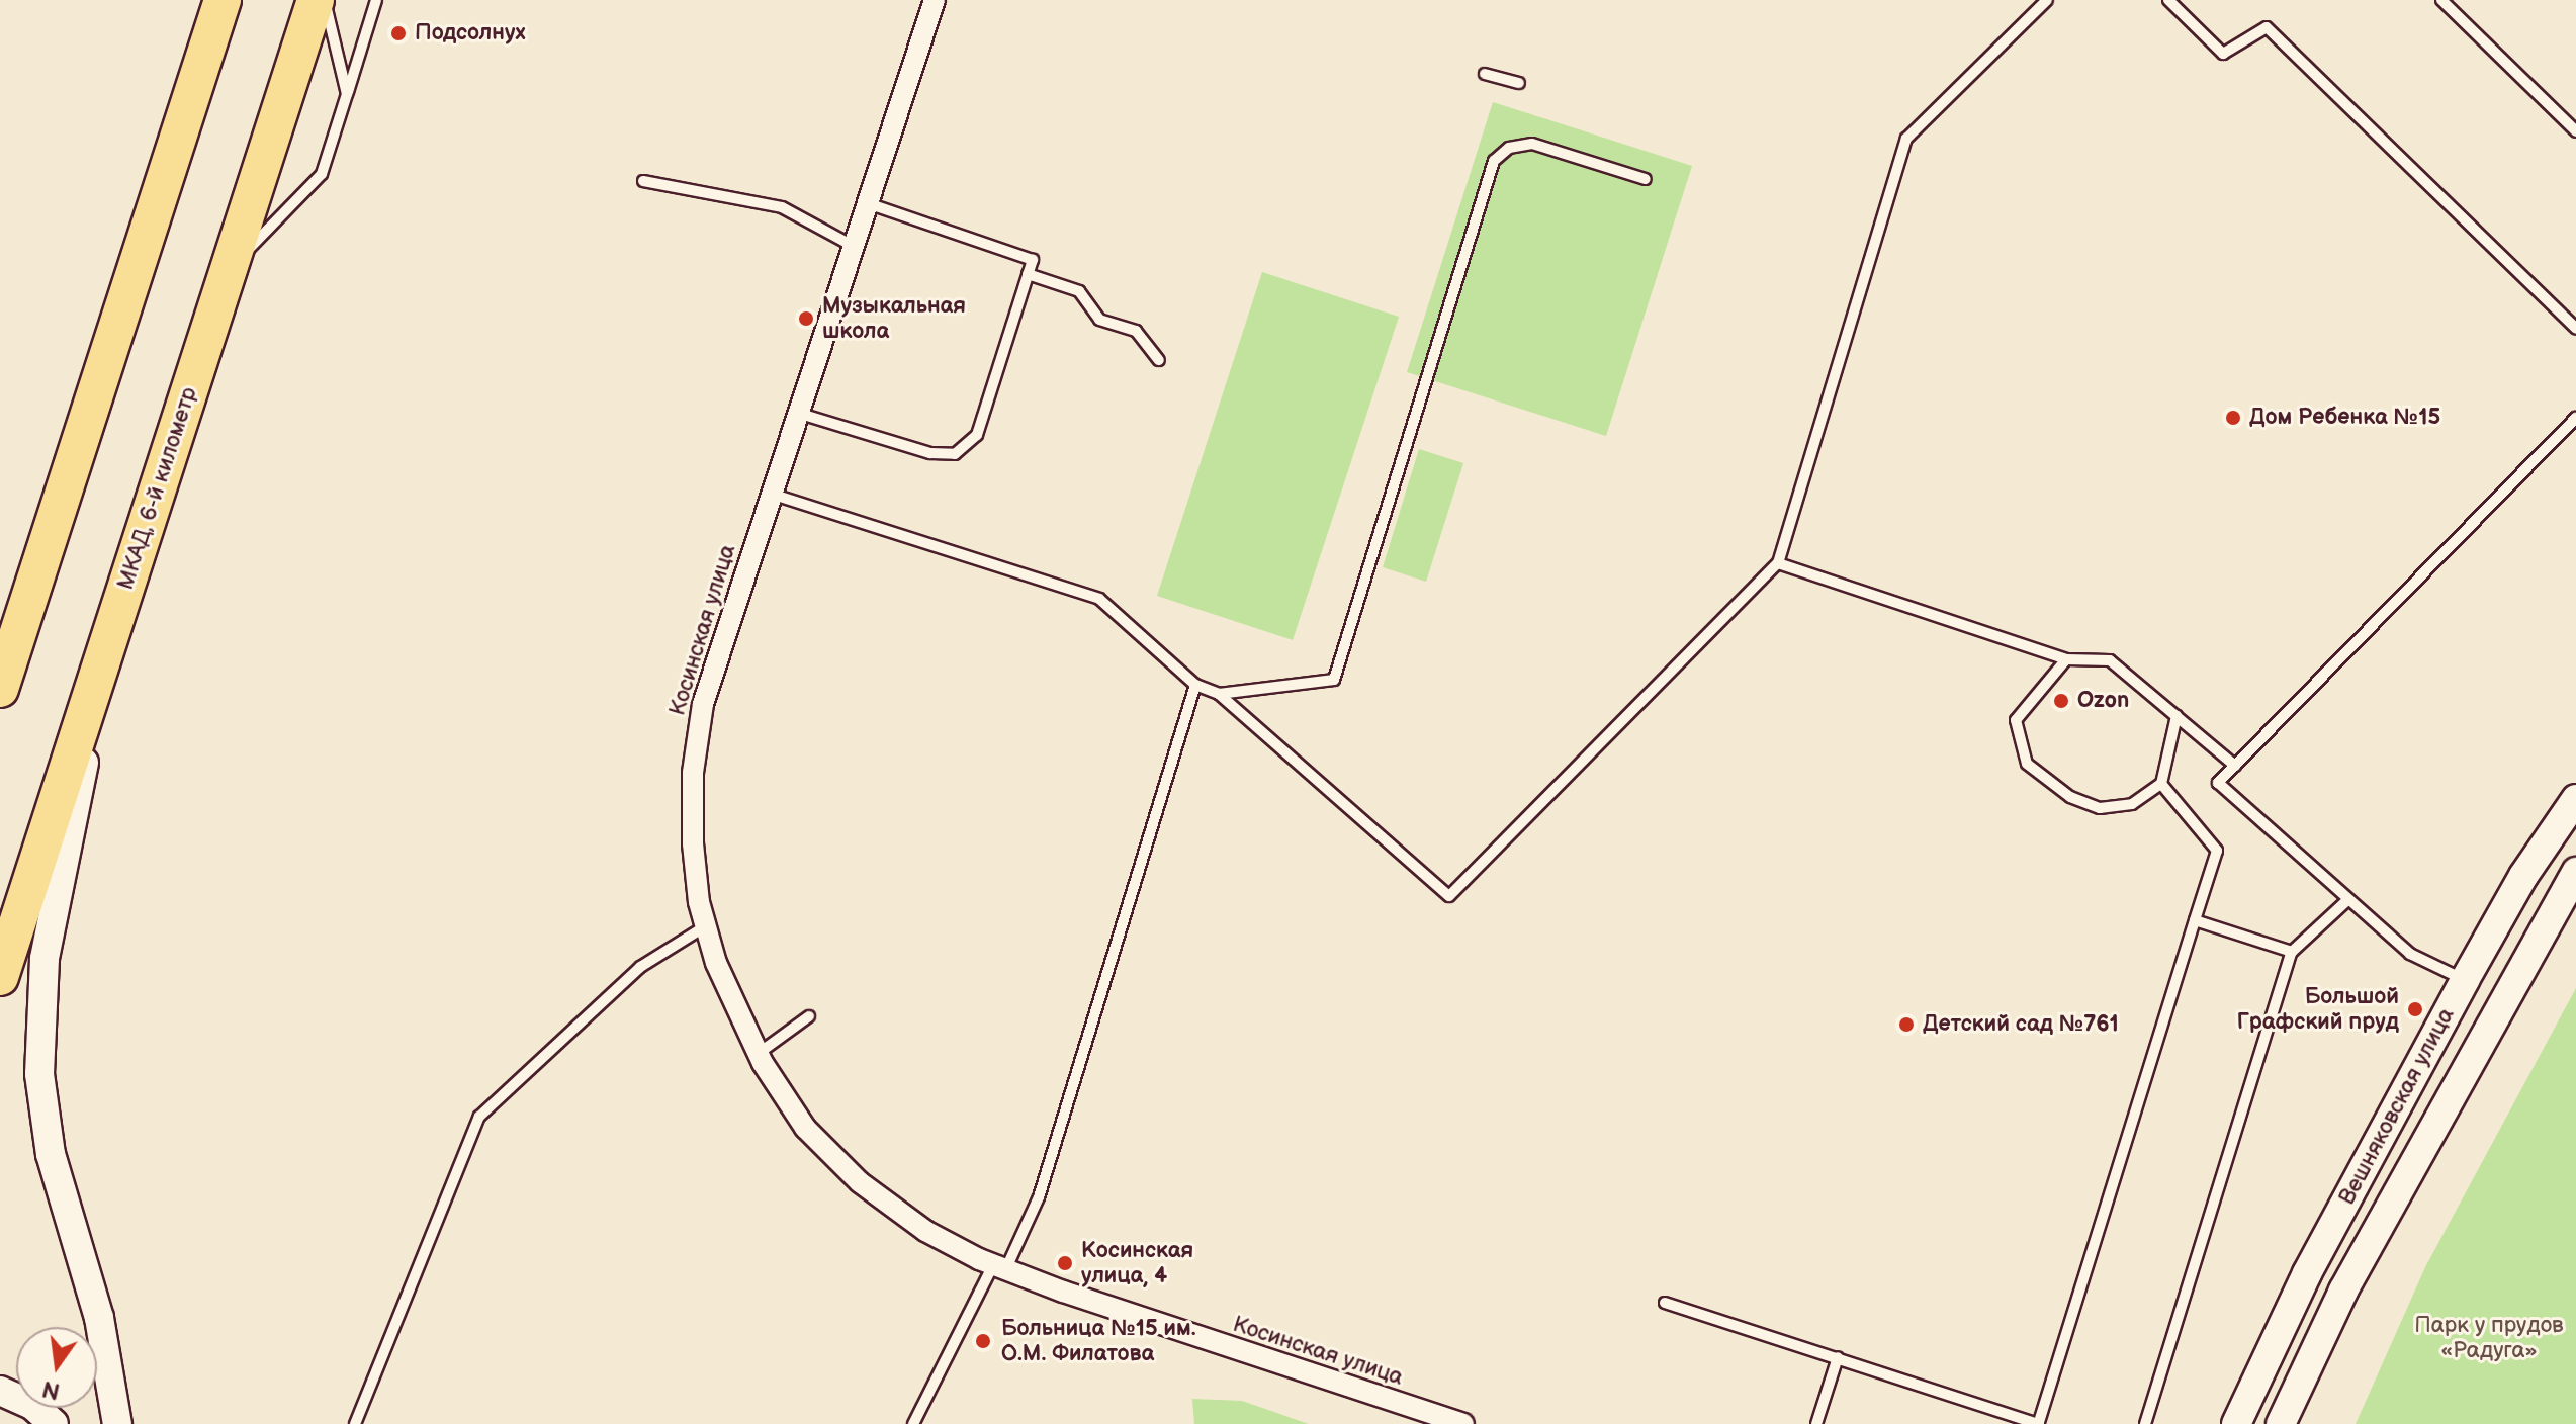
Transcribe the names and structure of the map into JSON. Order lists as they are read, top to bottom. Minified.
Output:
{"streets":{"highway":["МКАД, 6-й километр"],"main road":["Вешняковская улица"],"street":["Косинская улица"]},"parks":["Парк у прудов «Радуга»"],"places":["Подсолнух","Музыкальная школа","Дом Ребенка №15","Ozon","Большой Графский пруд","Детский сад №761","Косинская улица, 4","Больница №15 им. О.М. Филатова"],"north":"bottom"}
